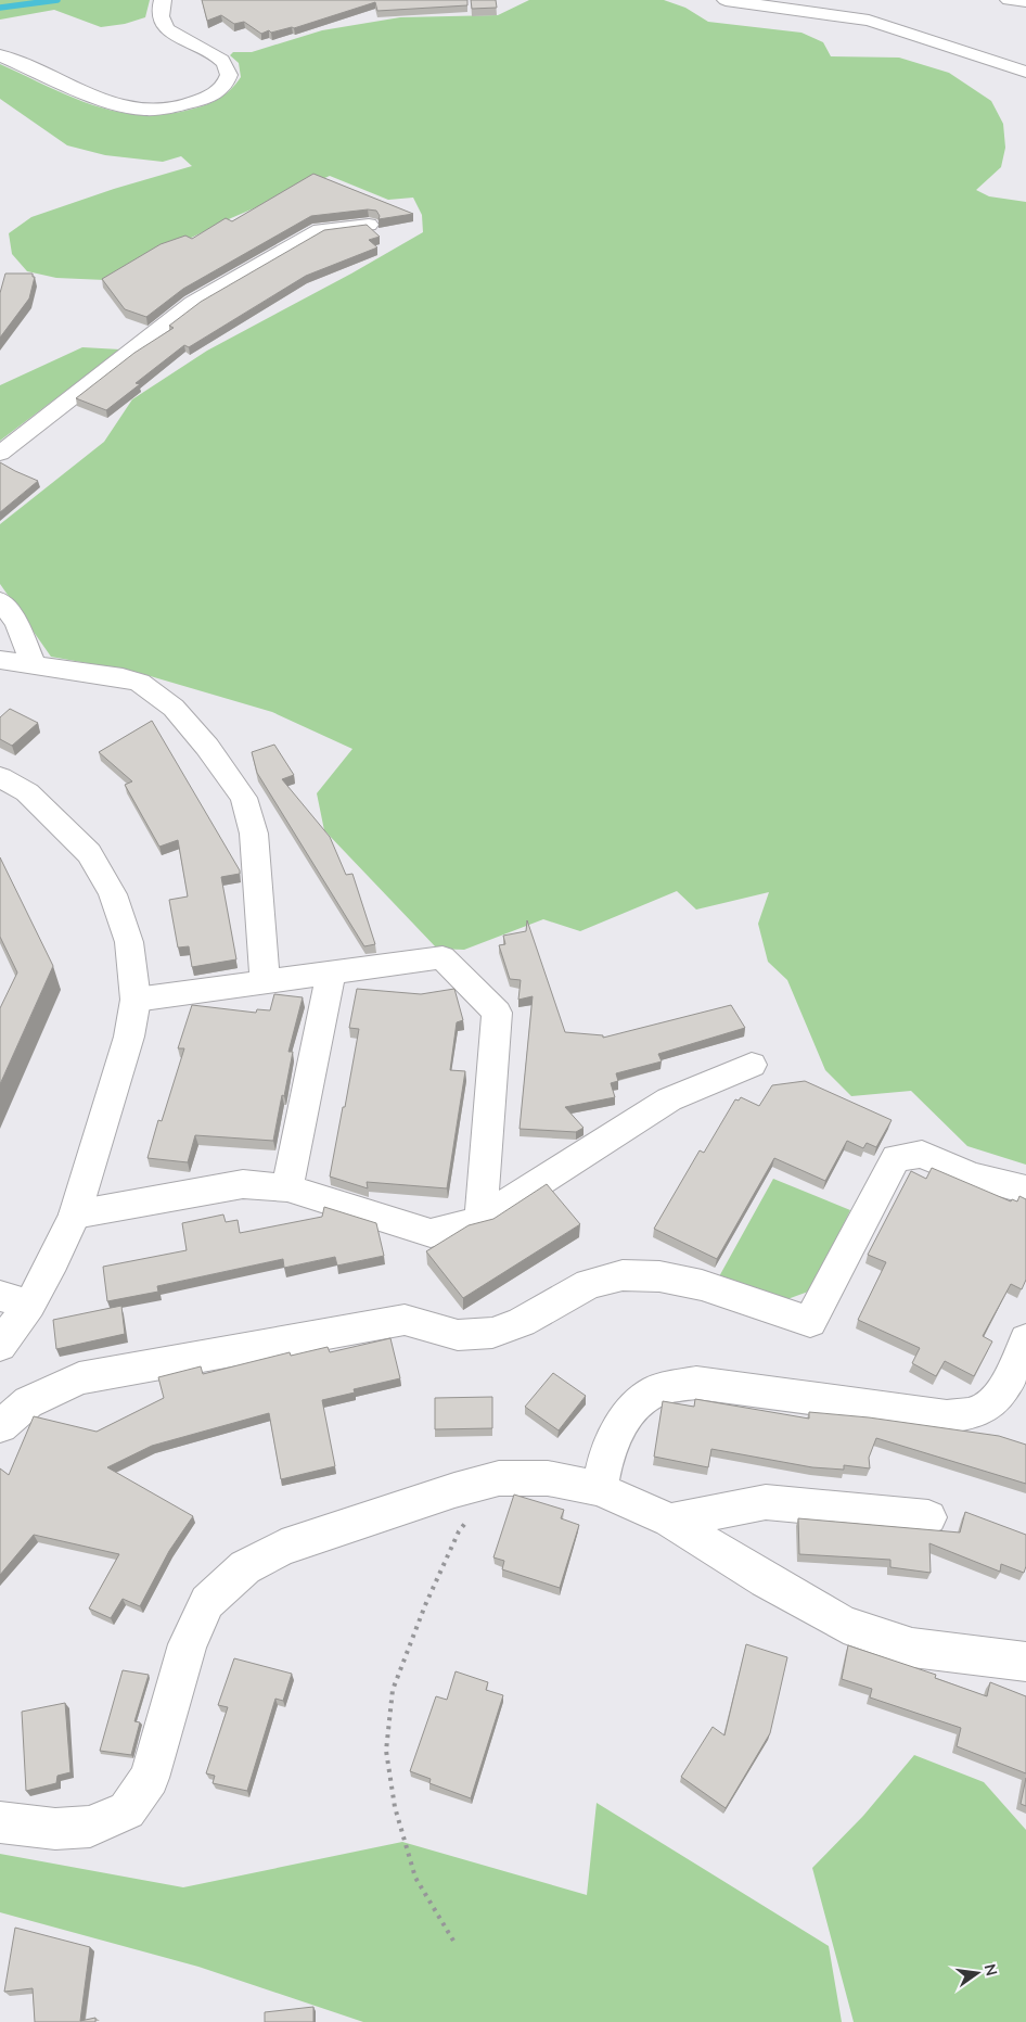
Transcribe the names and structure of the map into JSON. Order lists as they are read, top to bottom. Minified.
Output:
{"north":"right"}
